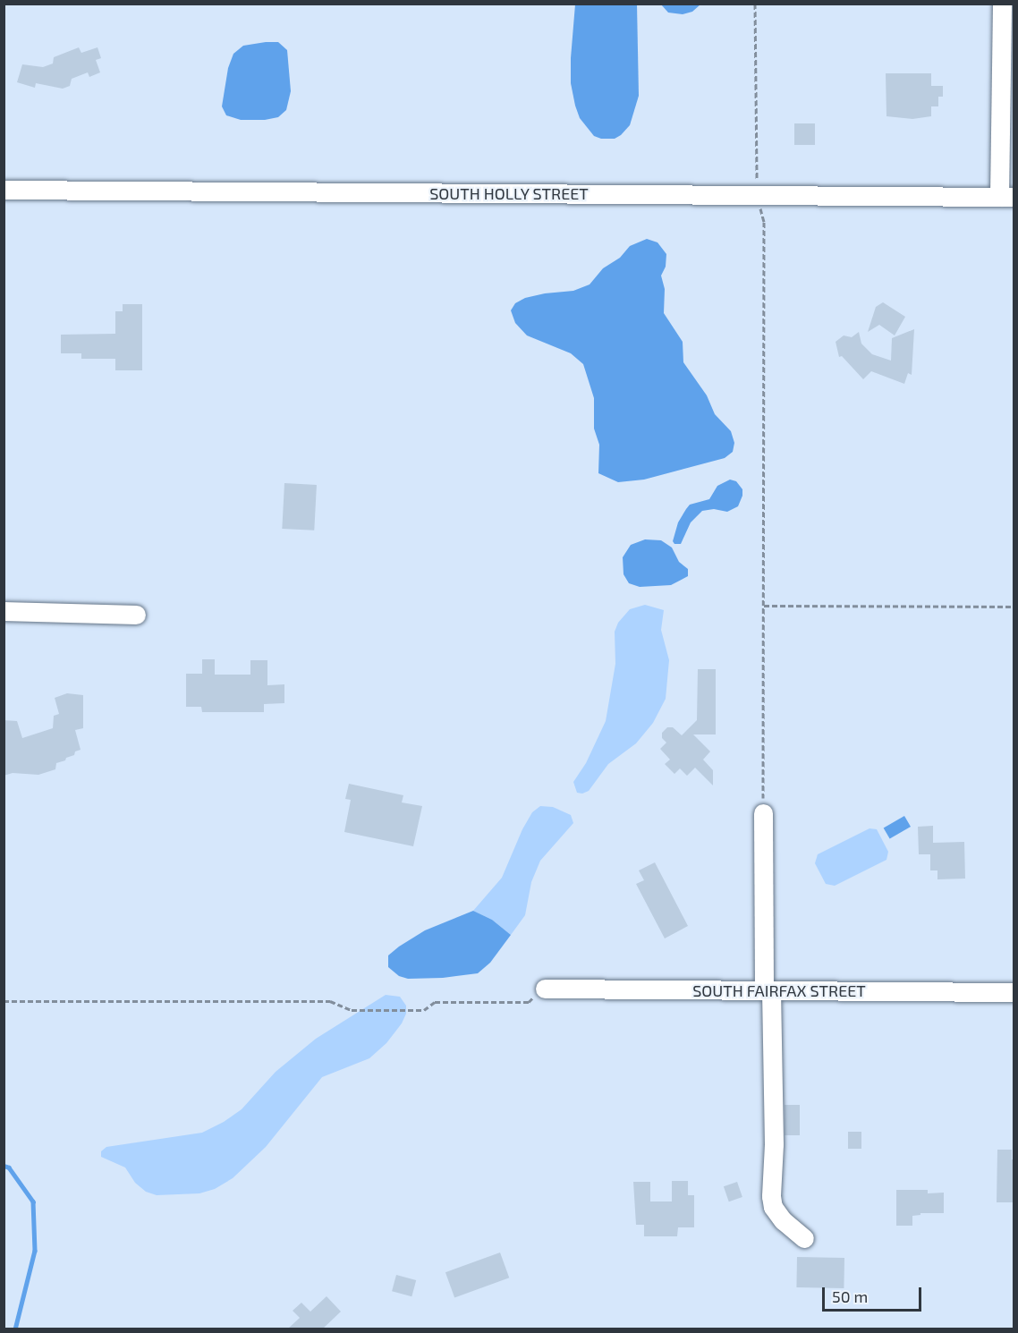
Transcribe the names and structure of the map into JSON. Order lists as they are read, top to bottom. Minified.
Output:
{"streets":{"street":["SOUTH HOLLY STREET","SOUTH FAIRFAX STREET"]},"scale_bar":"50 m"}
